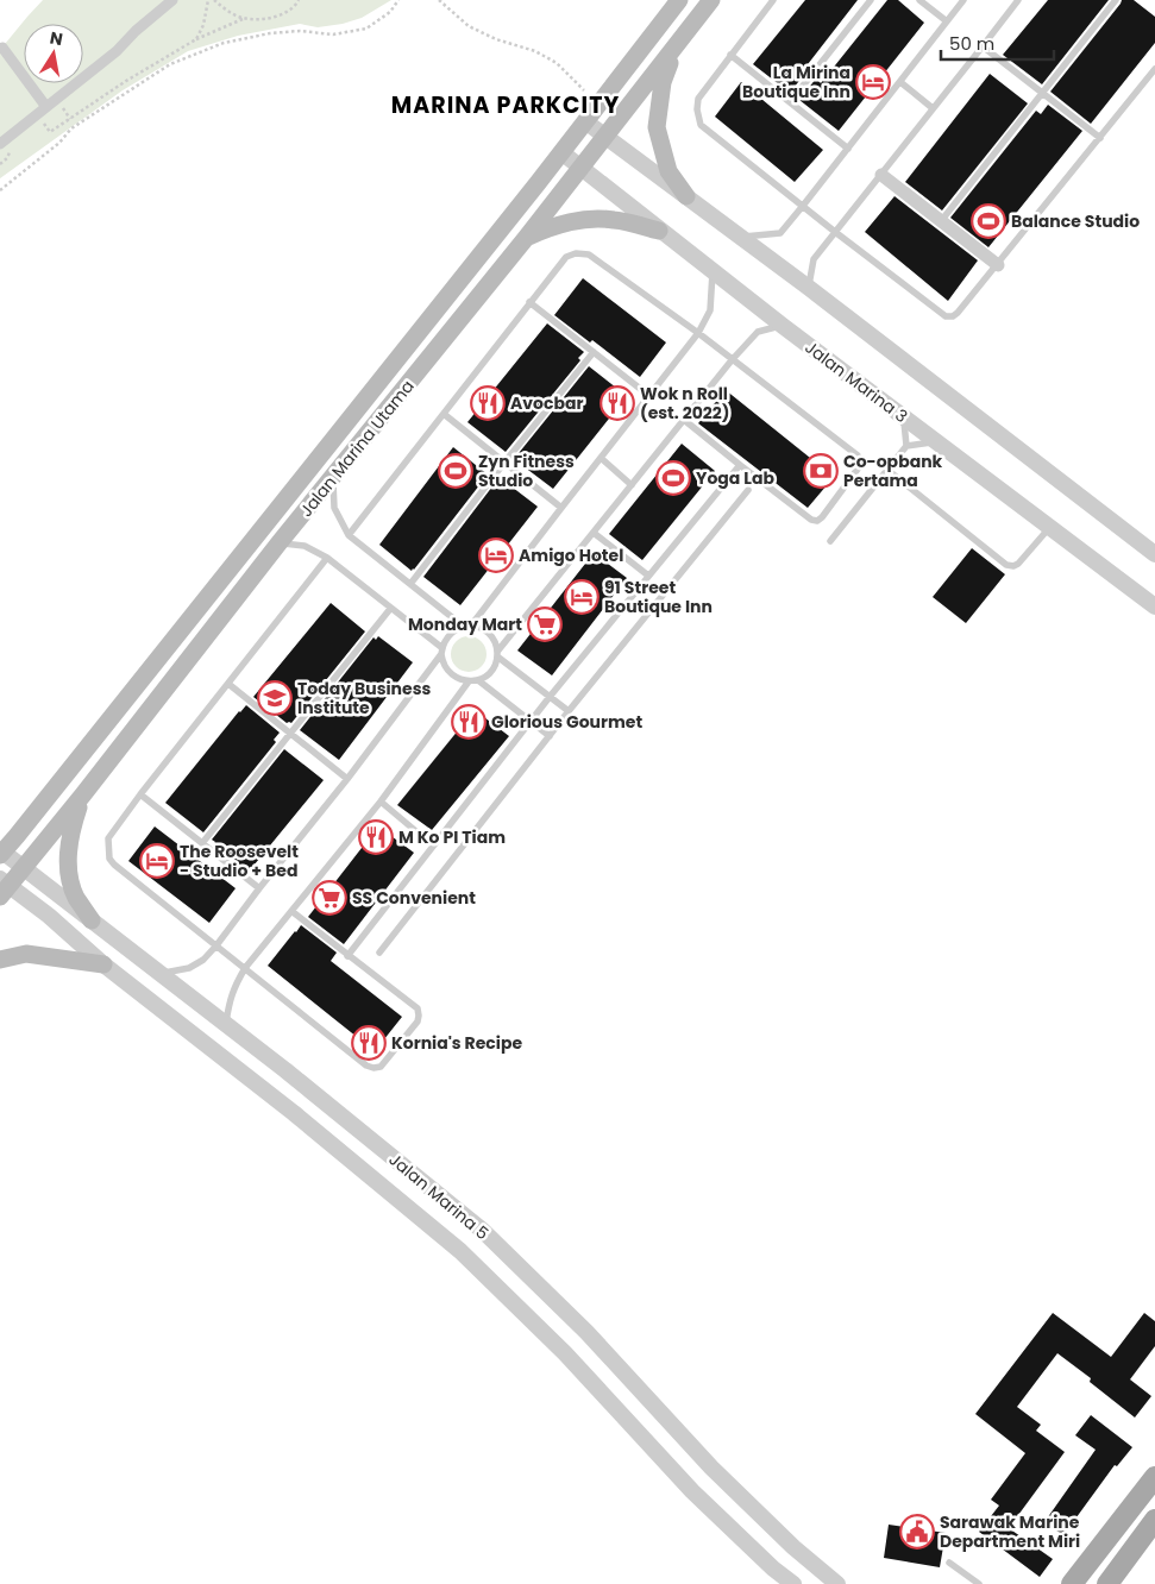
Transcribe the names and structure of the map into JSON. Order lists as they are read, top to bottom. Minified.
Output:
{"streets":{"main road":["Jalan Marina Utama"],"street":["Jalan Marina 3","Jalan Marina 5"]},"crossings":[["Jalan Marina 3","Jalan Marina Utama"],["Jalan Marina Utama","Jalan Marina 5"]],"districts":["MARINA PARKCITY"],"places":{"hotel":["La Mirina Boutique Inn","Amigo Hotel","91 Street Boutique Inn","The Roosevelt - Studio + Bed"],"sports":["Balance Studio","Zyn Fitness Studio","Yoga Lab"],"restaurant":["Avocbar","Wok n Roll (est. 2022)","Glorious Gourmet","M Ko PI Tiam","Kornia's Recipe"],"bank":["Co-opbank Pertama"],"supermarket":["Monday Mart","SS Convenient"],"school or university":["Today Business Institute"],"public building":["Sarawak Marine Department Miri"]},"scale_bar":"50 m","north":"top"}
